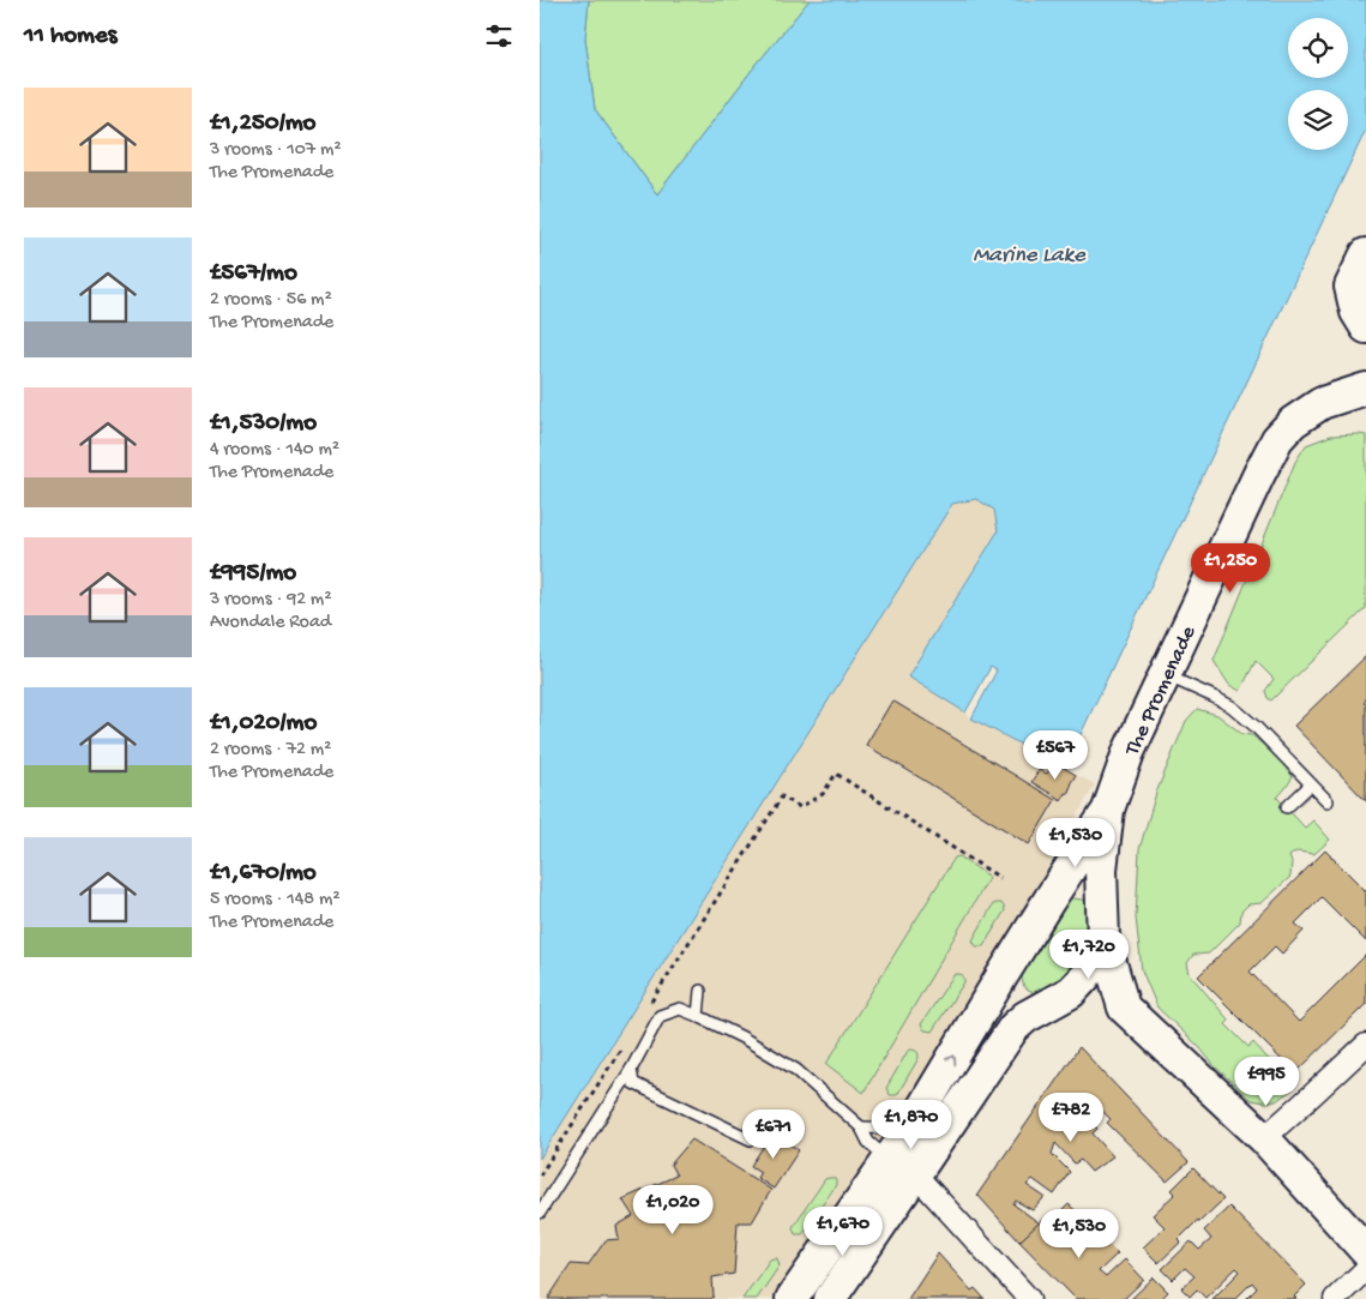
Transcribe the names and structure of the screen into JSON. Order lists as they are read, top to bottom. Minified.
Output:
{"streets":{"main road":["The Promenade"]},"water":["Marine Lake"],"page":{"heading":"11 homes","list":[{"name":"£1,250/mo","note":"3 rooms · 107 m² · The Promenade"},{"name":"£567/mo","note":"2 rooms · 56 m² · The Promenade"},{"name":"£1,530/mo","note":"4 rooms · 140 m² · The Promenade"},{"name":"£995/mo","note":"3 rooms · 92 m² · Avondale Road"},{"name":"£1,020/mo","note":"2 rooms · 72 m² · The Promenade"},{"name":"£1,670/mo","note":"5 rooms · 148 m² · The Promenade"}],"price":["£1,250","£567","£1,530","£1,720","£995","£782","£1,870","£671","£1,020","£1,670","£1,530"]}}
